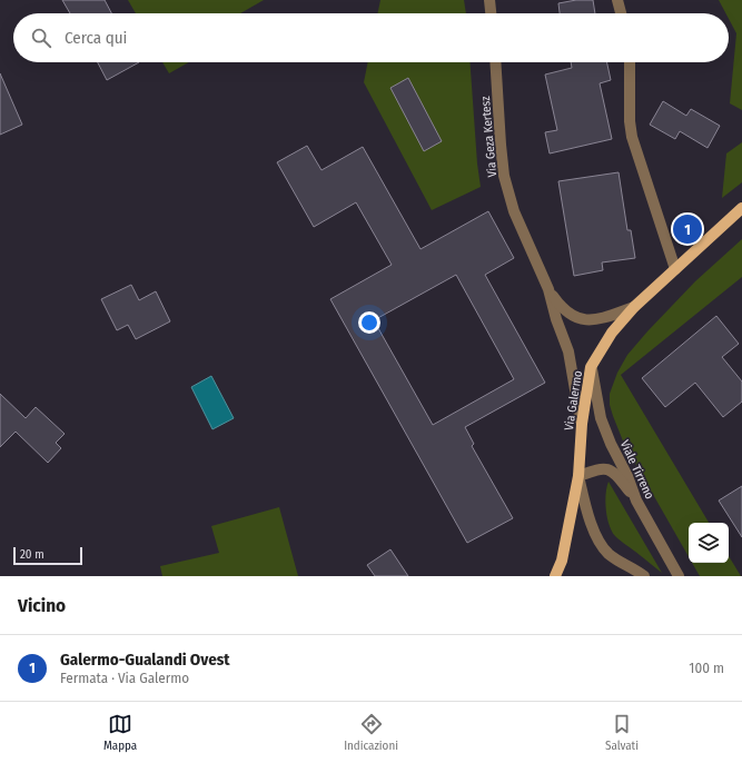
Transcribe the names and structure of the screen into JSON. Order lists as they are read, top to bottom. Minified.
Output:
{"streets":{"main road":["Via Galermo"],"street":["Via Geza Kertesz","Viale Tirreno"]},"crossings":[["Via Galermo","Viale Tirreno"]],"scale_bar":"20 m","page":{"search":"Cerca qui","pins":"1","scale":"20 m","heading":"Vicino","list":[{"mark":"1","name":"Galermo-Gualandi Ovest","note":"Fermata · Via Galermo","value":"100 m"}],"nav":["Mappa","Indicazioni","Salvati"]}}
